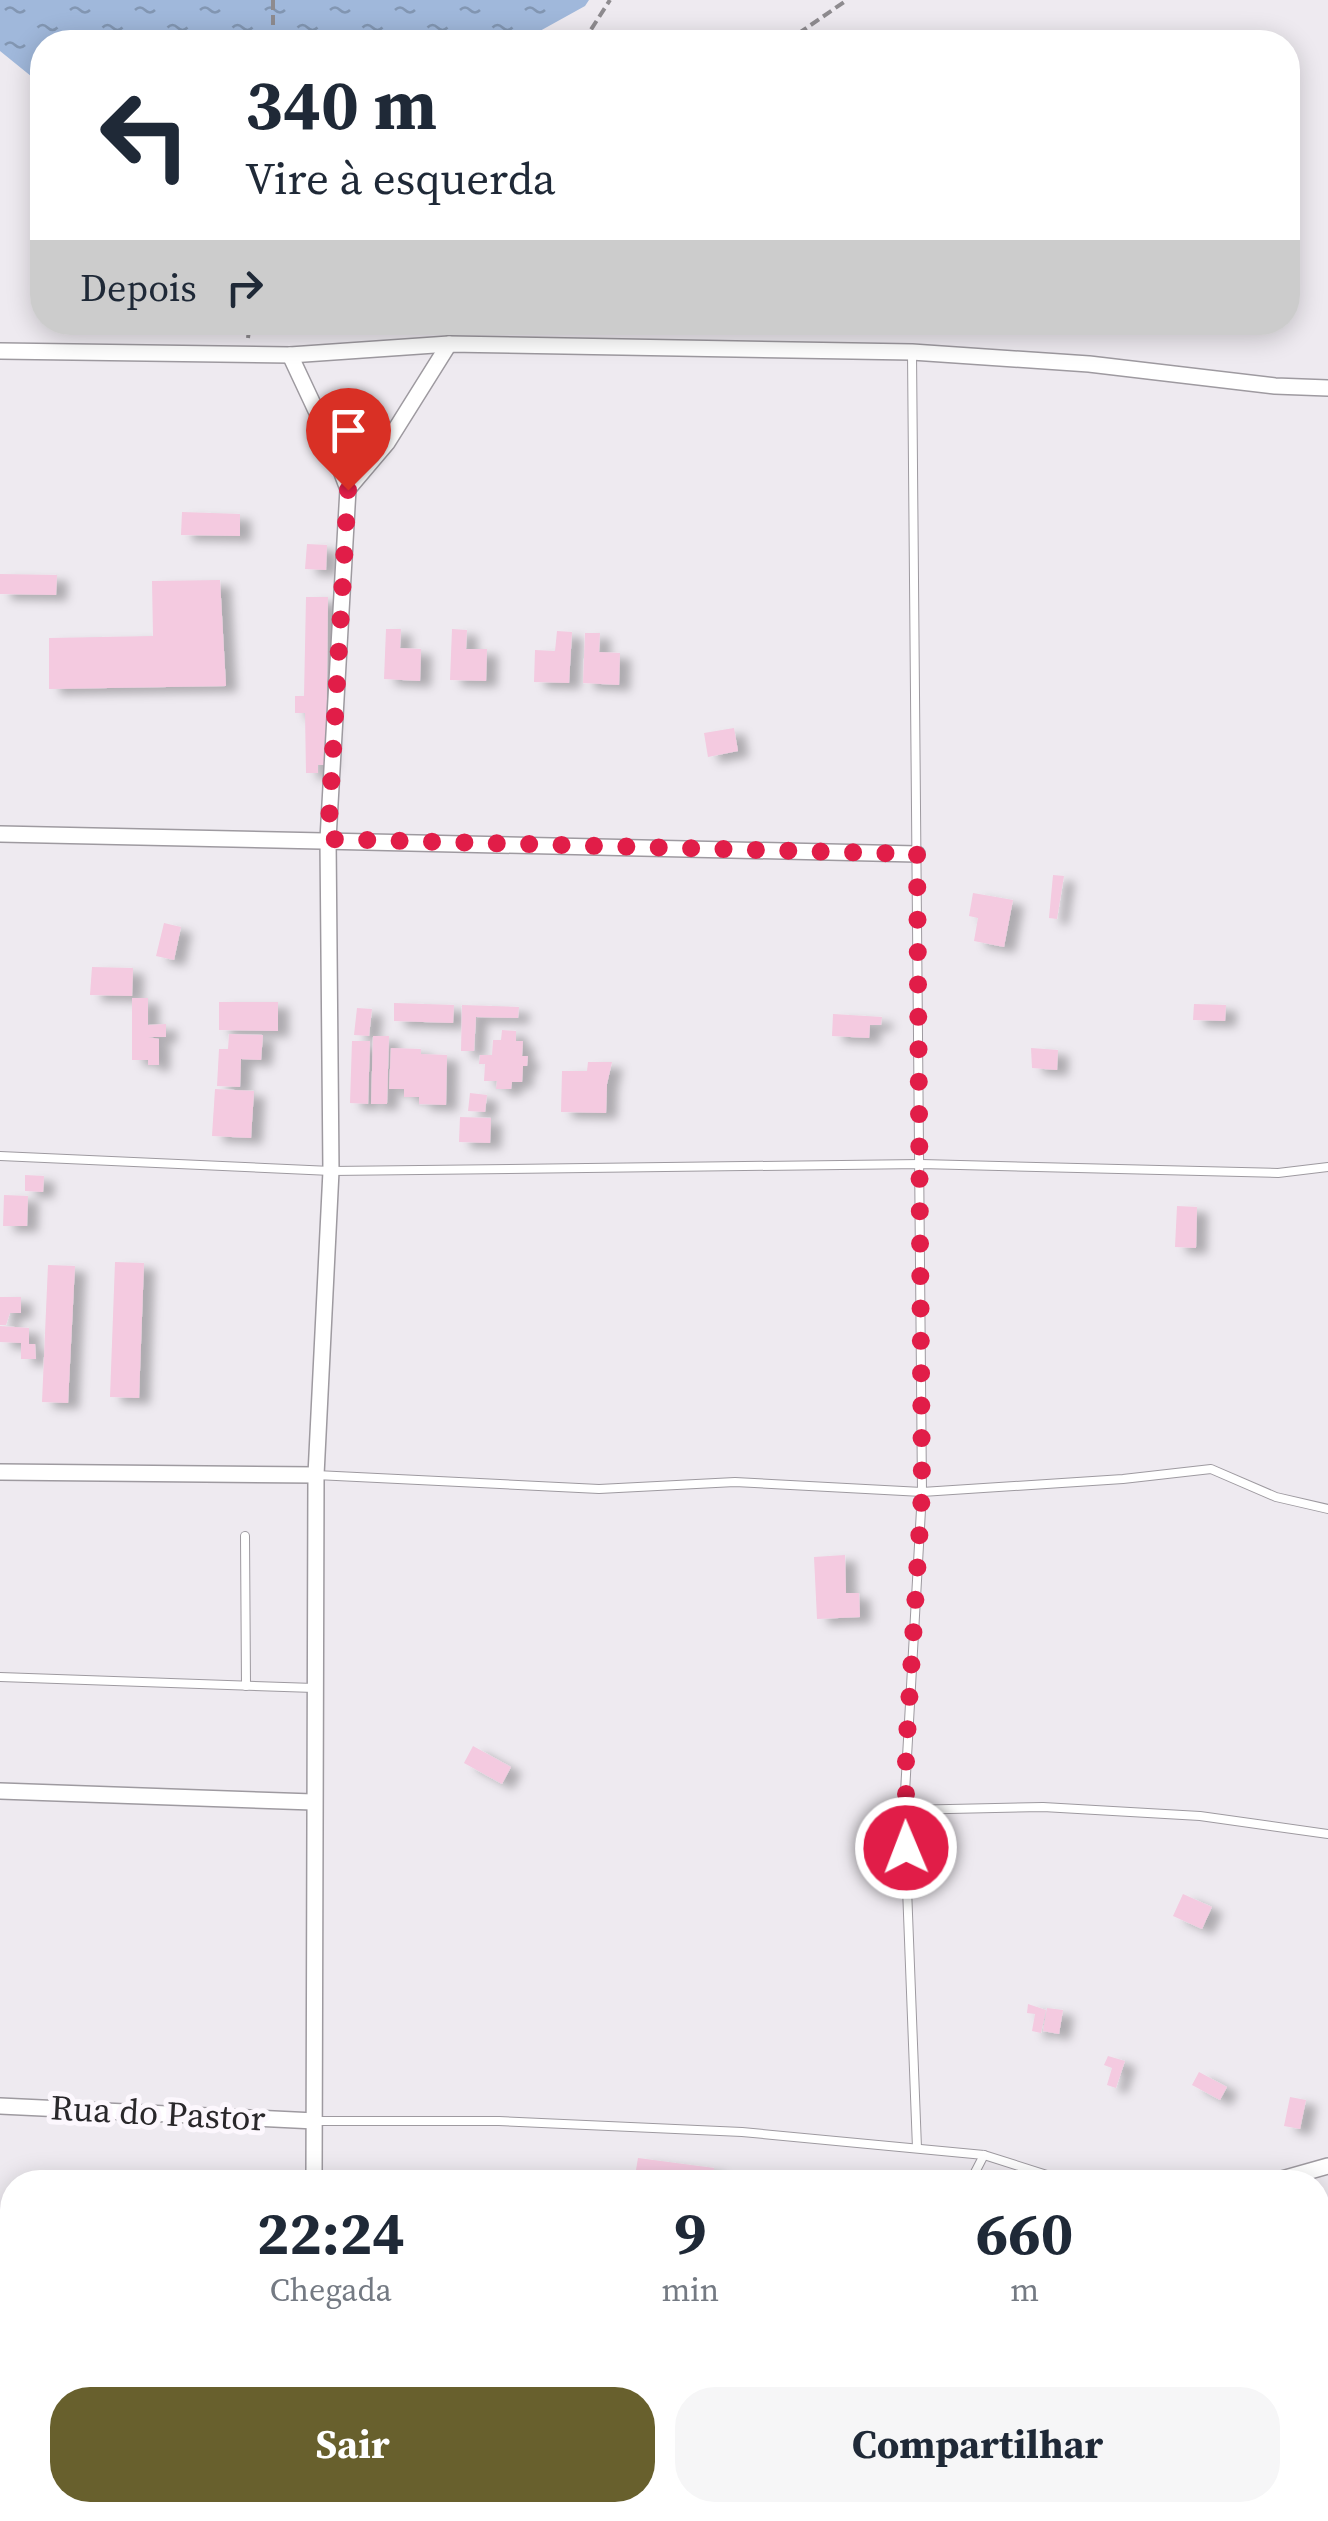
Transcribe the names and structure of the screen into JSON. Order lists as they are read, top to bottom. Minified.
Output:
{"streets":{"street":["Rua do Pastor"]},"page":{"turn":["340 m","Vire à esquerda"],"then":"Depois","eta":["22:24","Chegada","9","min","660","m"],"buttons":["Sair","Compartilhar"]}}
